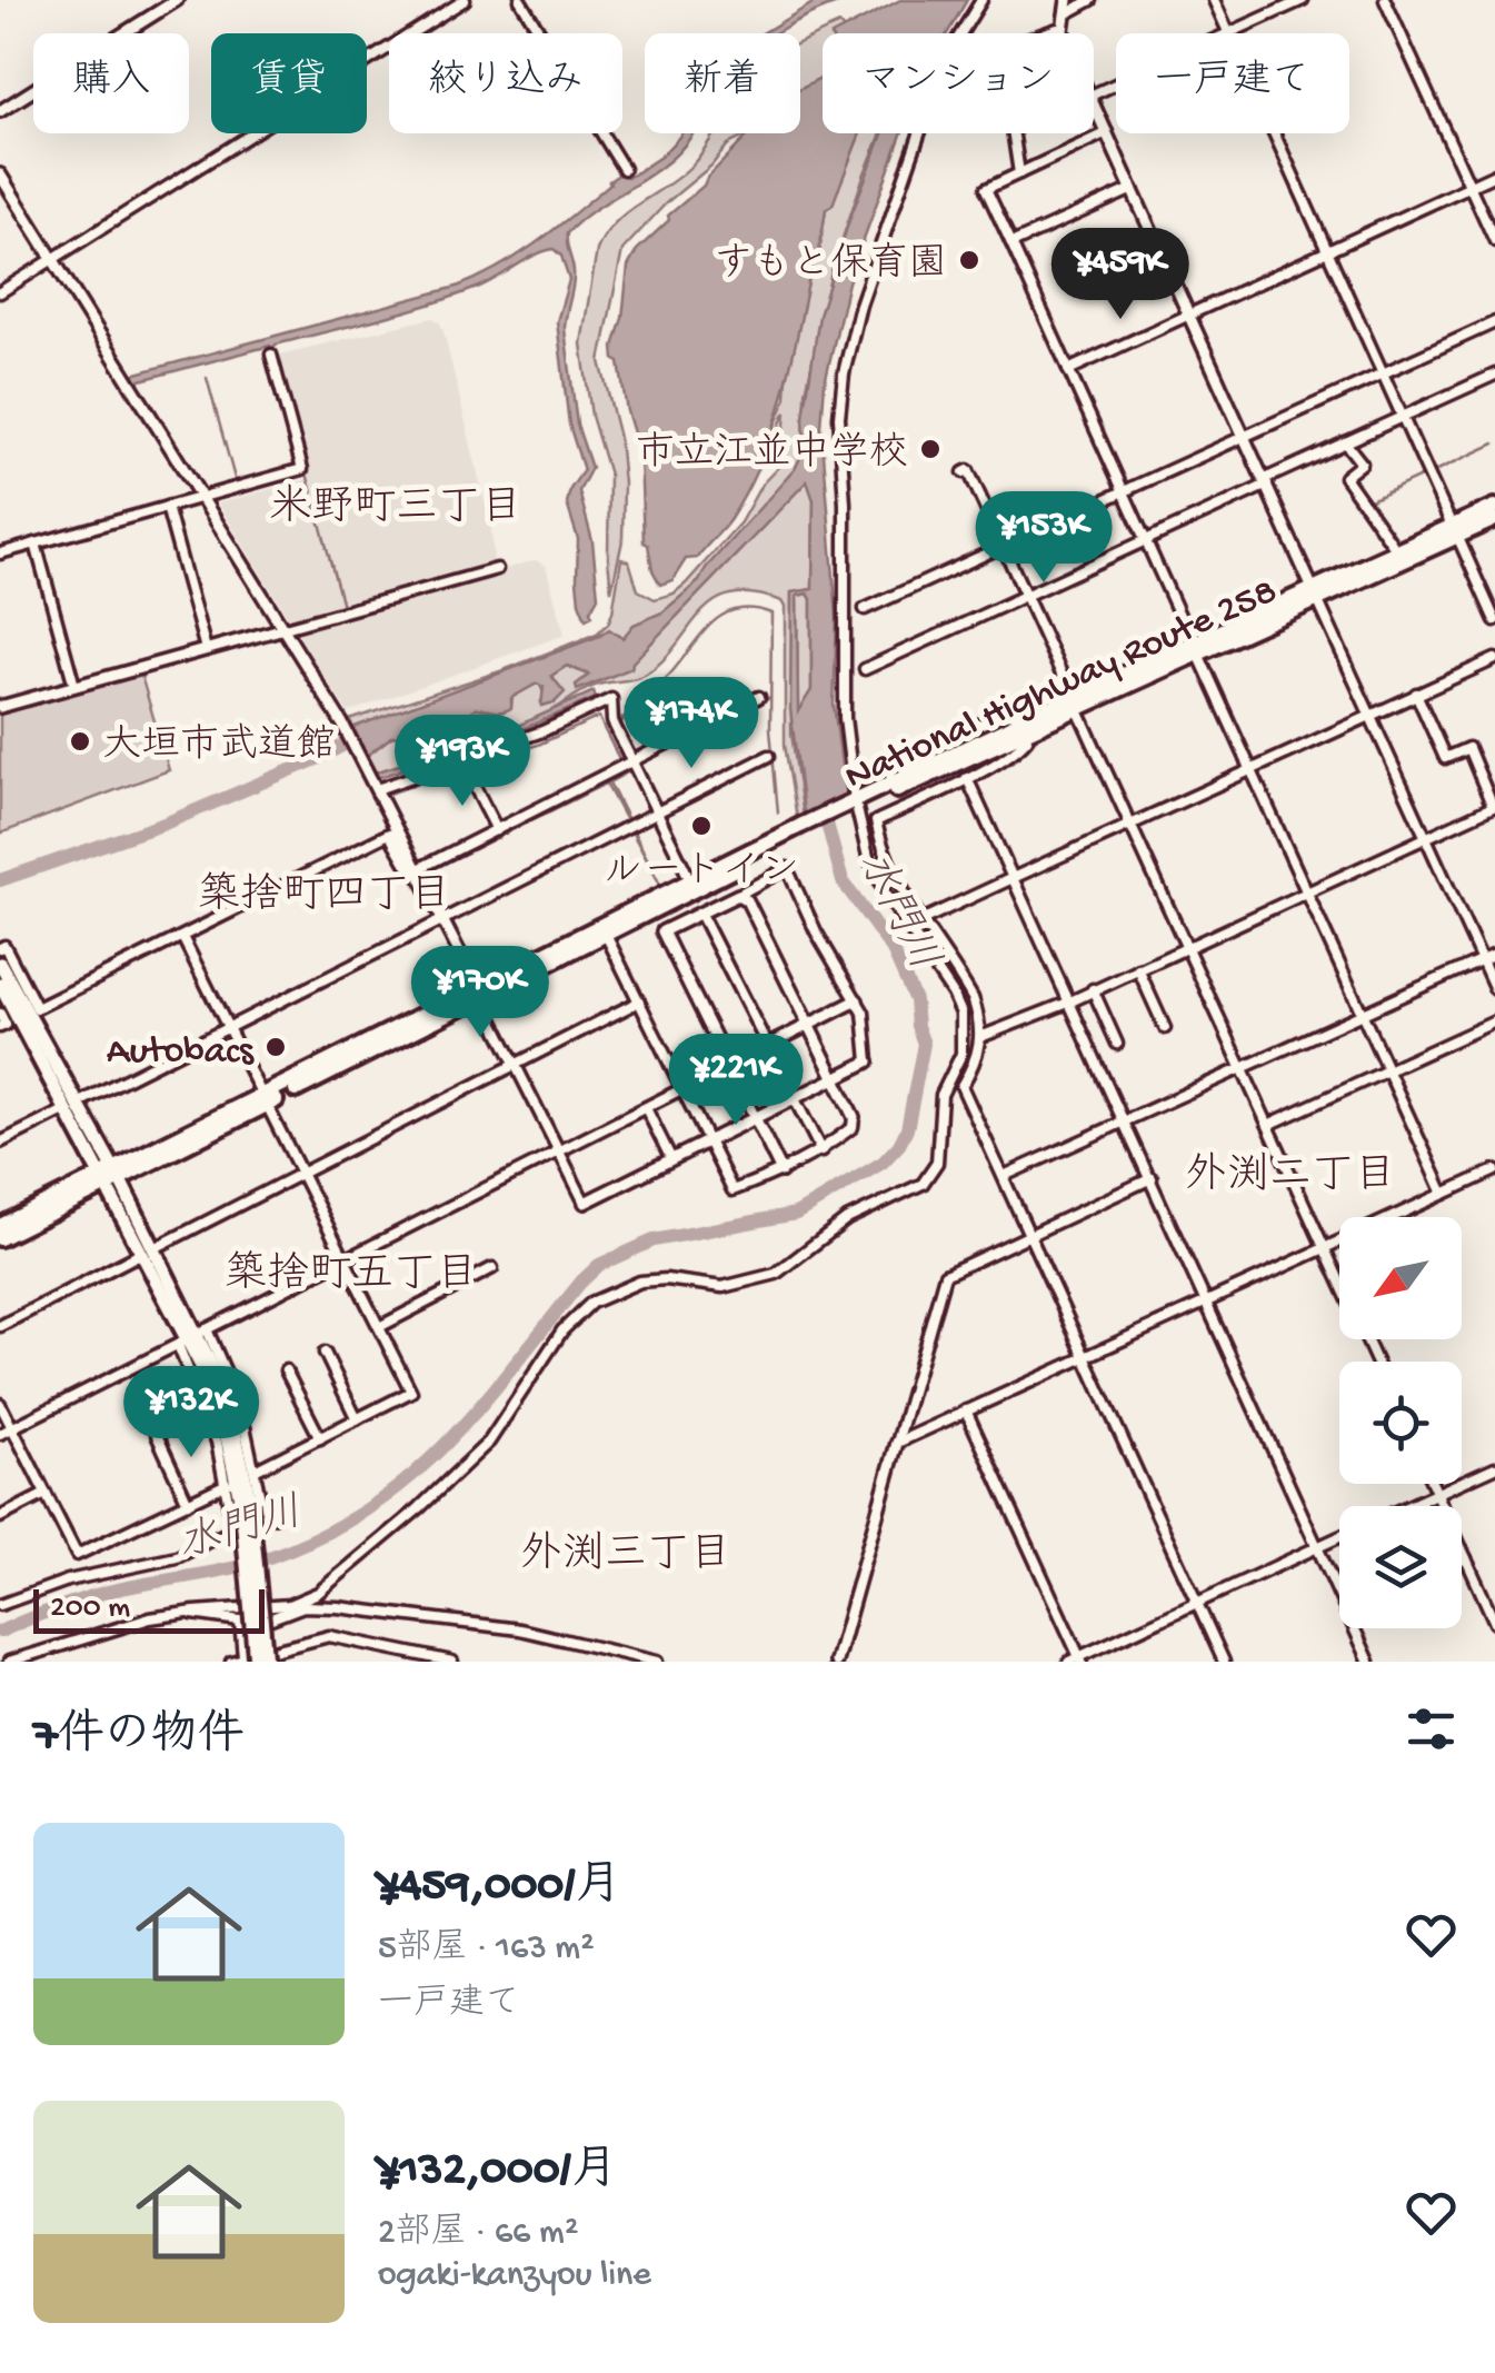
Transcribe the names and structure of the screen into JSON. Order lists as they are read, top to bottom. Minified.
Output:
{"streets":{"highway":["National Highway Route 258"]},"districts":["米野町三丁目","築捨町四丁目","外渕二丁目","築捨町五丁目","外渕三丁目"],"water":["水門川"],"places":["すもと保育園","市立江並中学校","大垣市武道館","ルートイン","Autobacs"],"scale_bar":"200 m","north":"bottom left","page":{"chip":["購入","賃貸","絞り込み","新着","マンション","一戸建て"],"price":["¥459K","¥153K","¥174K","¥193K","¥170K","¥221K","¥132K"],"scale":"200 m","heading":"7件の物件","list":[{"name":"¥459,000/月","note":"5部屋 · 163 m² · 一戸建て"},{"name":"¥132,000/月","note":"2部屋 · 66 m² · ogaki-kanzyou line"}]}}
